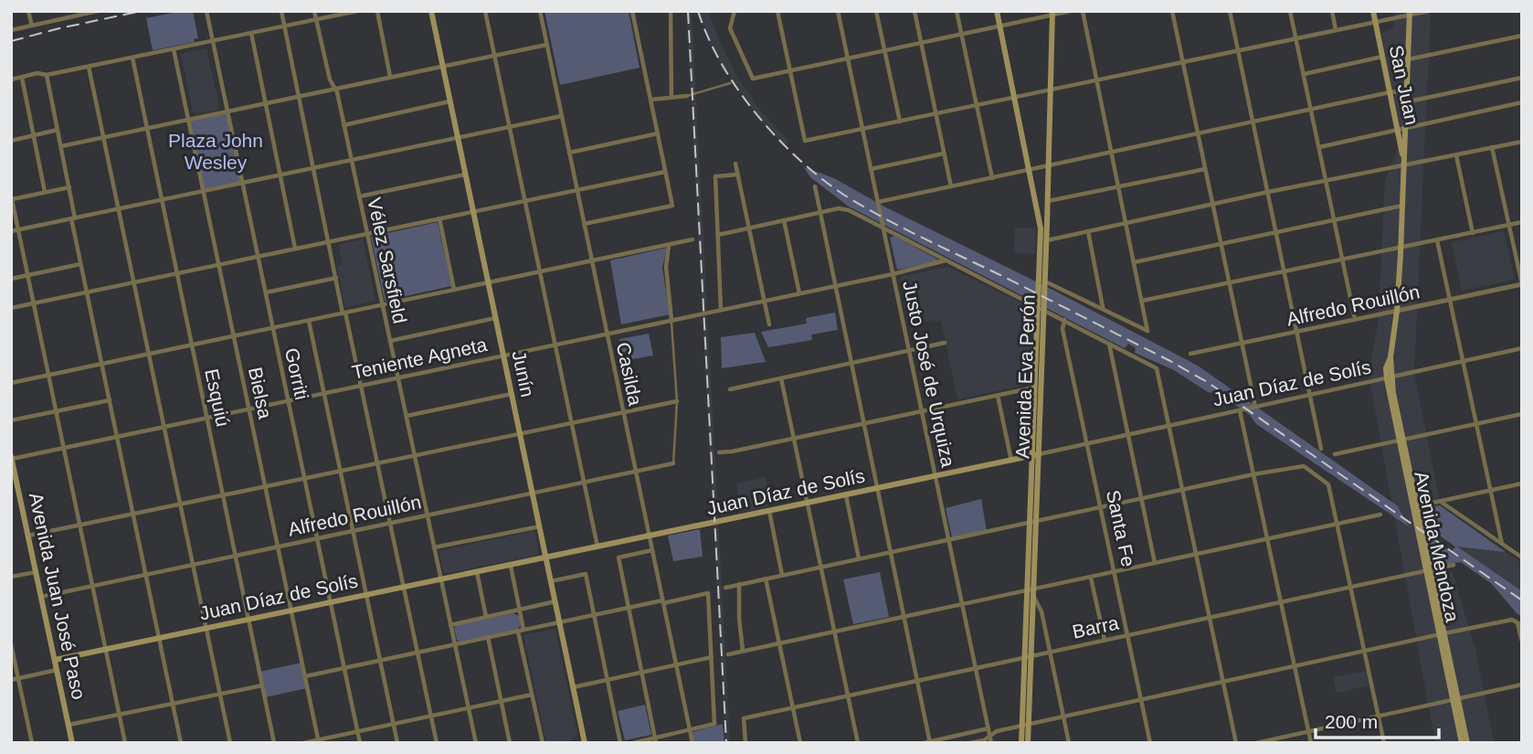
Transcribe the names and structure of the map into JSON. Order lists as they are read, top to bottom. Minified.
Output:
{"streets":{"main road":["San Juan","Junín","Avenida Eva Perón","Juan Díaz de Solís","Avenida Mendoza","Avenida Juan José Paso"],"street":["Vélez Sarsfield","Alfredo Rouillón","Teniente Agneta","Gorriti","Casilda","Justo José de Urquiza","Bielsa","Esquiú","Santa Fe","Barra"]},"crossings":[["San Juan","Avenida Mendoza"],["Vélez Sarsfield","Alfredo Rouillón"],["Vélez Sarsfield","Teniente Agneta"],["Vélez Sarsfield","Juan Díaz de Solís"],["Alfredo Rouillón","Gorriti"],["Alfredo Rouillón","Junín"],["Alfredo Rouillón","Casilda"],["Alfredo Rouillón","Bielsa"],["Alfredo Rouillón","Esquiú"],["Alfredo Rouillón","Avenida Mendoza"],["Alfredo Rouillón","Avenida Juan José Paso"],["Teniente Agneta","Gorriti"],["Teniente Agneta","Junín"],["Teniente Agneta","Casilda"],["Teniente Agneta","Justo José de Urquiza"],["Teniente Agneta","Bielsa"],["Teniente Agneta","Esquiú"],["Teniente Agneta","Avenida Juan José Paso"],["Gorriti","Juan Díaz de Solís"],["Junín","Juan Díaz de Solís"],["Casilda","Juan Díaz de Solís"],["Justo José de Urquiza","Juan Díaz de Solís"],["Justo José de Urquiza","Barra"],["Avenida Eva Perón","Juan Díaz de Solís"],["Avenida Eva Perón","Barra"],["Juan Díaz de Solís","Bielsa"],["Juan Díaz de Solís","Esquiú"],["Juan Díaz de Solís","Santa Fe"],["Juan Díaz de Solís","Avenida Mendoza"],["Juan Díaz de Solís","Avenida Juan José Paso"],["Santa Fe","Barra"],["Avenida Mendoza","Barra"]],"parks":["Plaza John Wesley"],"scale_bar":"200 m"}
